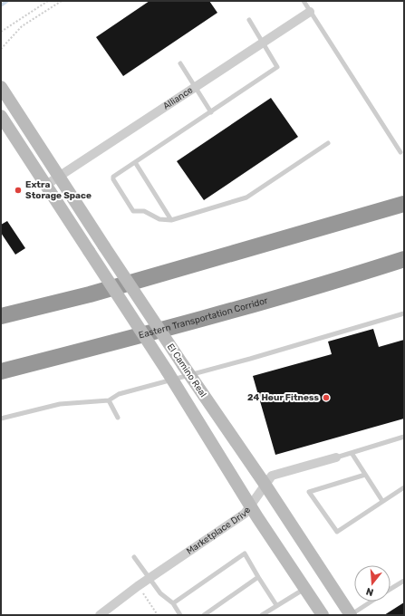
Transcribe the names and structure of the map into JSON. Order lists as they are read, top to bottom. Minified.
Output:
{"streets":{"highway":["Eastern Transportation Corridor"],"main road":["El Camino Real"],"street":["Alliance","Marketplace Drive"]},"crossings":[["Alliance","El Camino Real"],["El Camino Real","Marketplace Drive"]],"places":["Extra Storage Space","24 Hour Fitness"],"north":"bottom"}
